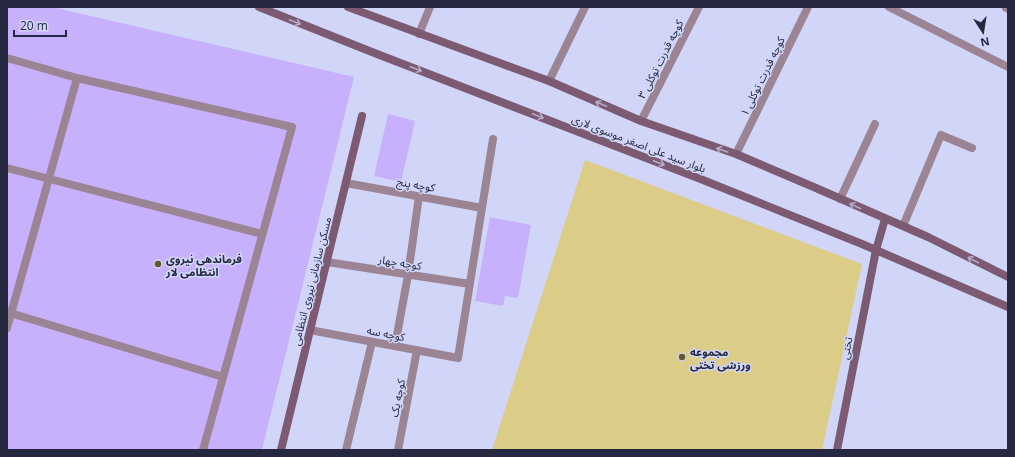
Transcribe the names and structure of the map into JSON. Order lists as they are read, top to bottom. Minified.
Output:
{"streets":{"main road":["بلوار سید علی اصغر موسوی لاری","مسکن سازمانی نیروی انتظامی","تختی"],"street":["کوچه قدرت توکلی ۳","کوچه قدرت توکلی ۱","کوچه پنج","کوچه چهار","کوچه سه","کوچه یک"]},"crossings":[["کوچه قدرت توکلی ۳","بلوار سید علی اصغر موسوی لاری"],["کوچه قدرت توکلی ۱","بلوار سید علی اصغر موسوی لاری"],["بلوار سید علی اصغر موسوی لاری","تختی"],["کوچه پنج","مسکن سازمانی نیروی انتظامی"],["کوچه چهار","مسکن سازمانی نیروی انتظامی"],["کوچه چهار","کوچه سه"],["مسکن سازمانی نیروی انتظامی","کوچه سه"],["کوچه سه","کوچه یک"]],"places":["فرماندهی نیروی انتظامی لار","مجموعه ورزشی تختی"],"scale_bar":"20 m","north":"bottom"}
